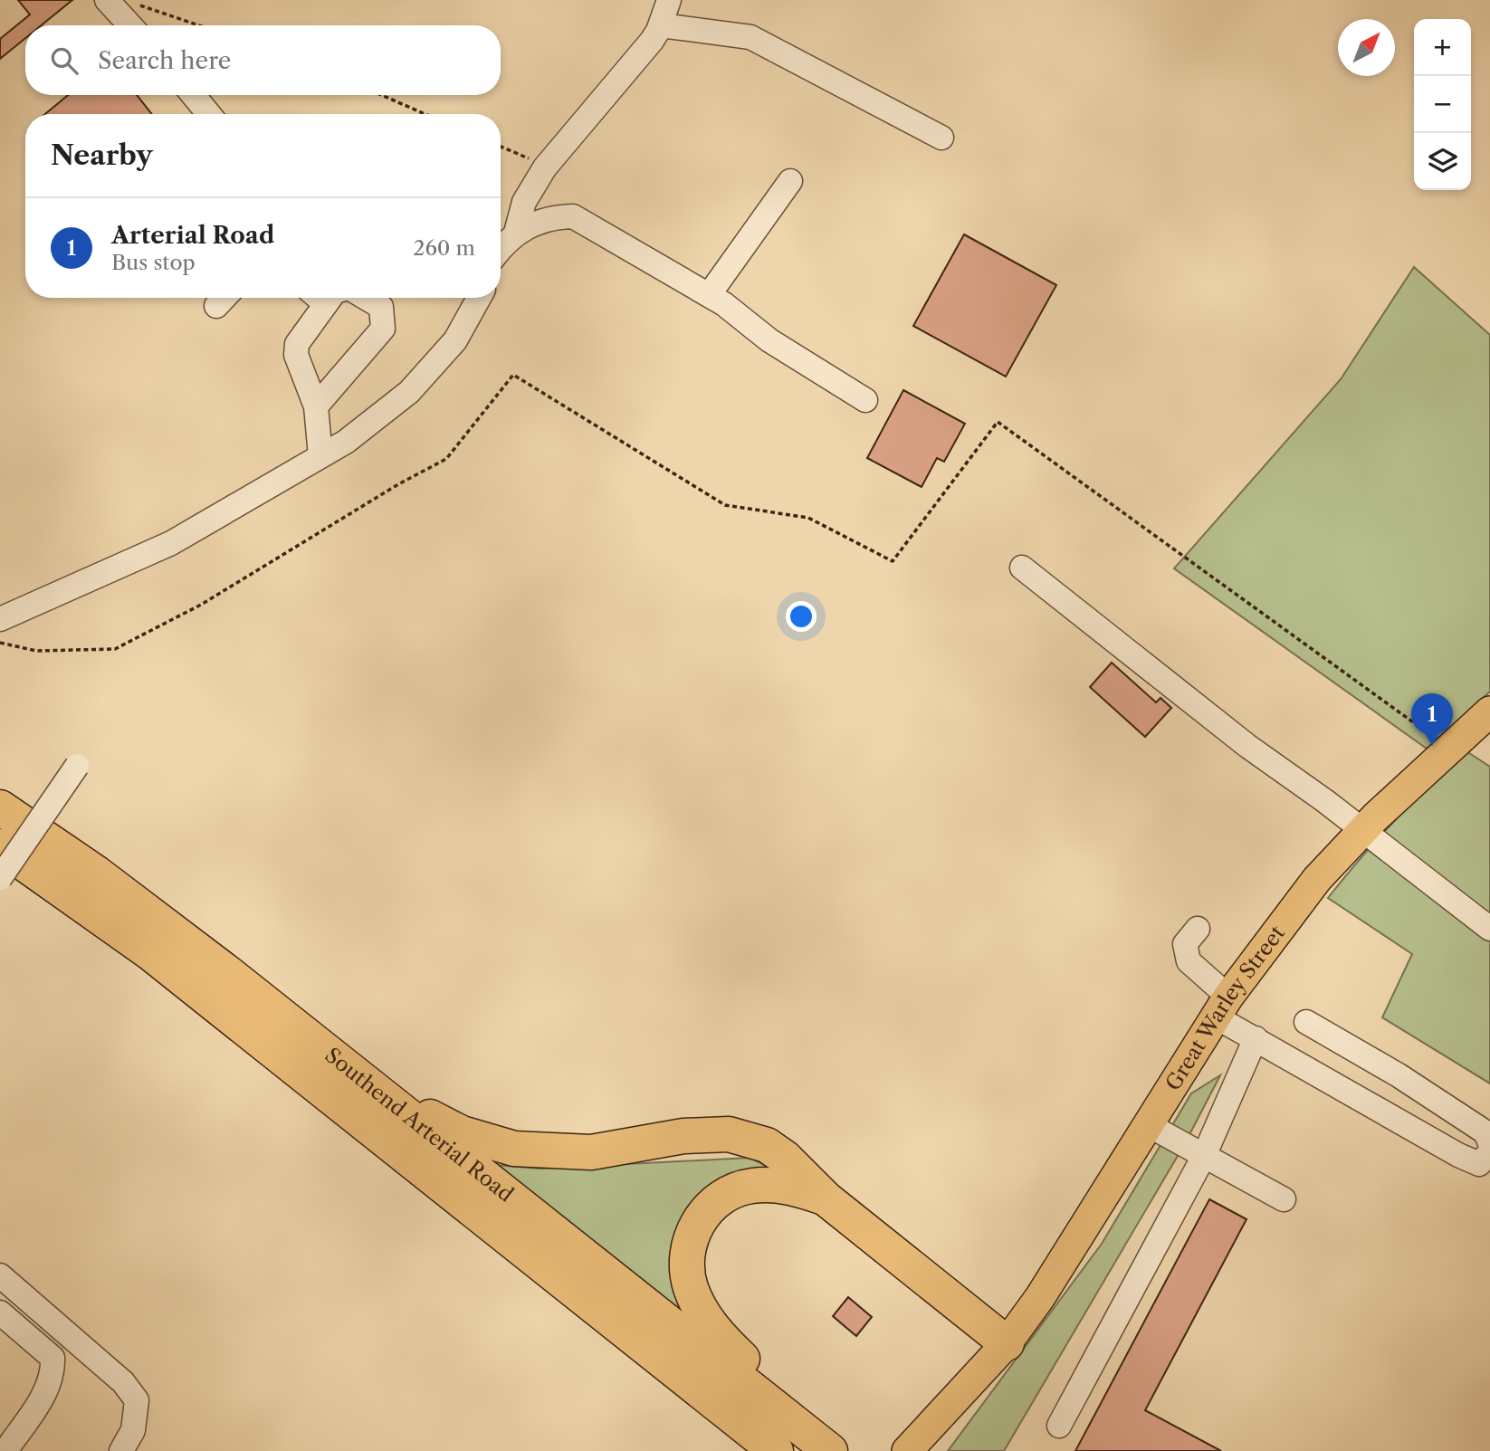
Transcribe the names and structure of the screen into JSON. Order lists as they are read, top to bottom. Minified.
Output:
{"streets":{"highway":["Southend Arterial Road"],"main road":["Great Warley Street"]},"north":"top right","page":{"map_buttons":["+","−"],"search":"Search here","heading":"Nearby","list":[{"mark":"1","name":"Arterial Road","note":"Bus stop","value":"260 m"}],"pins":"1"}}
